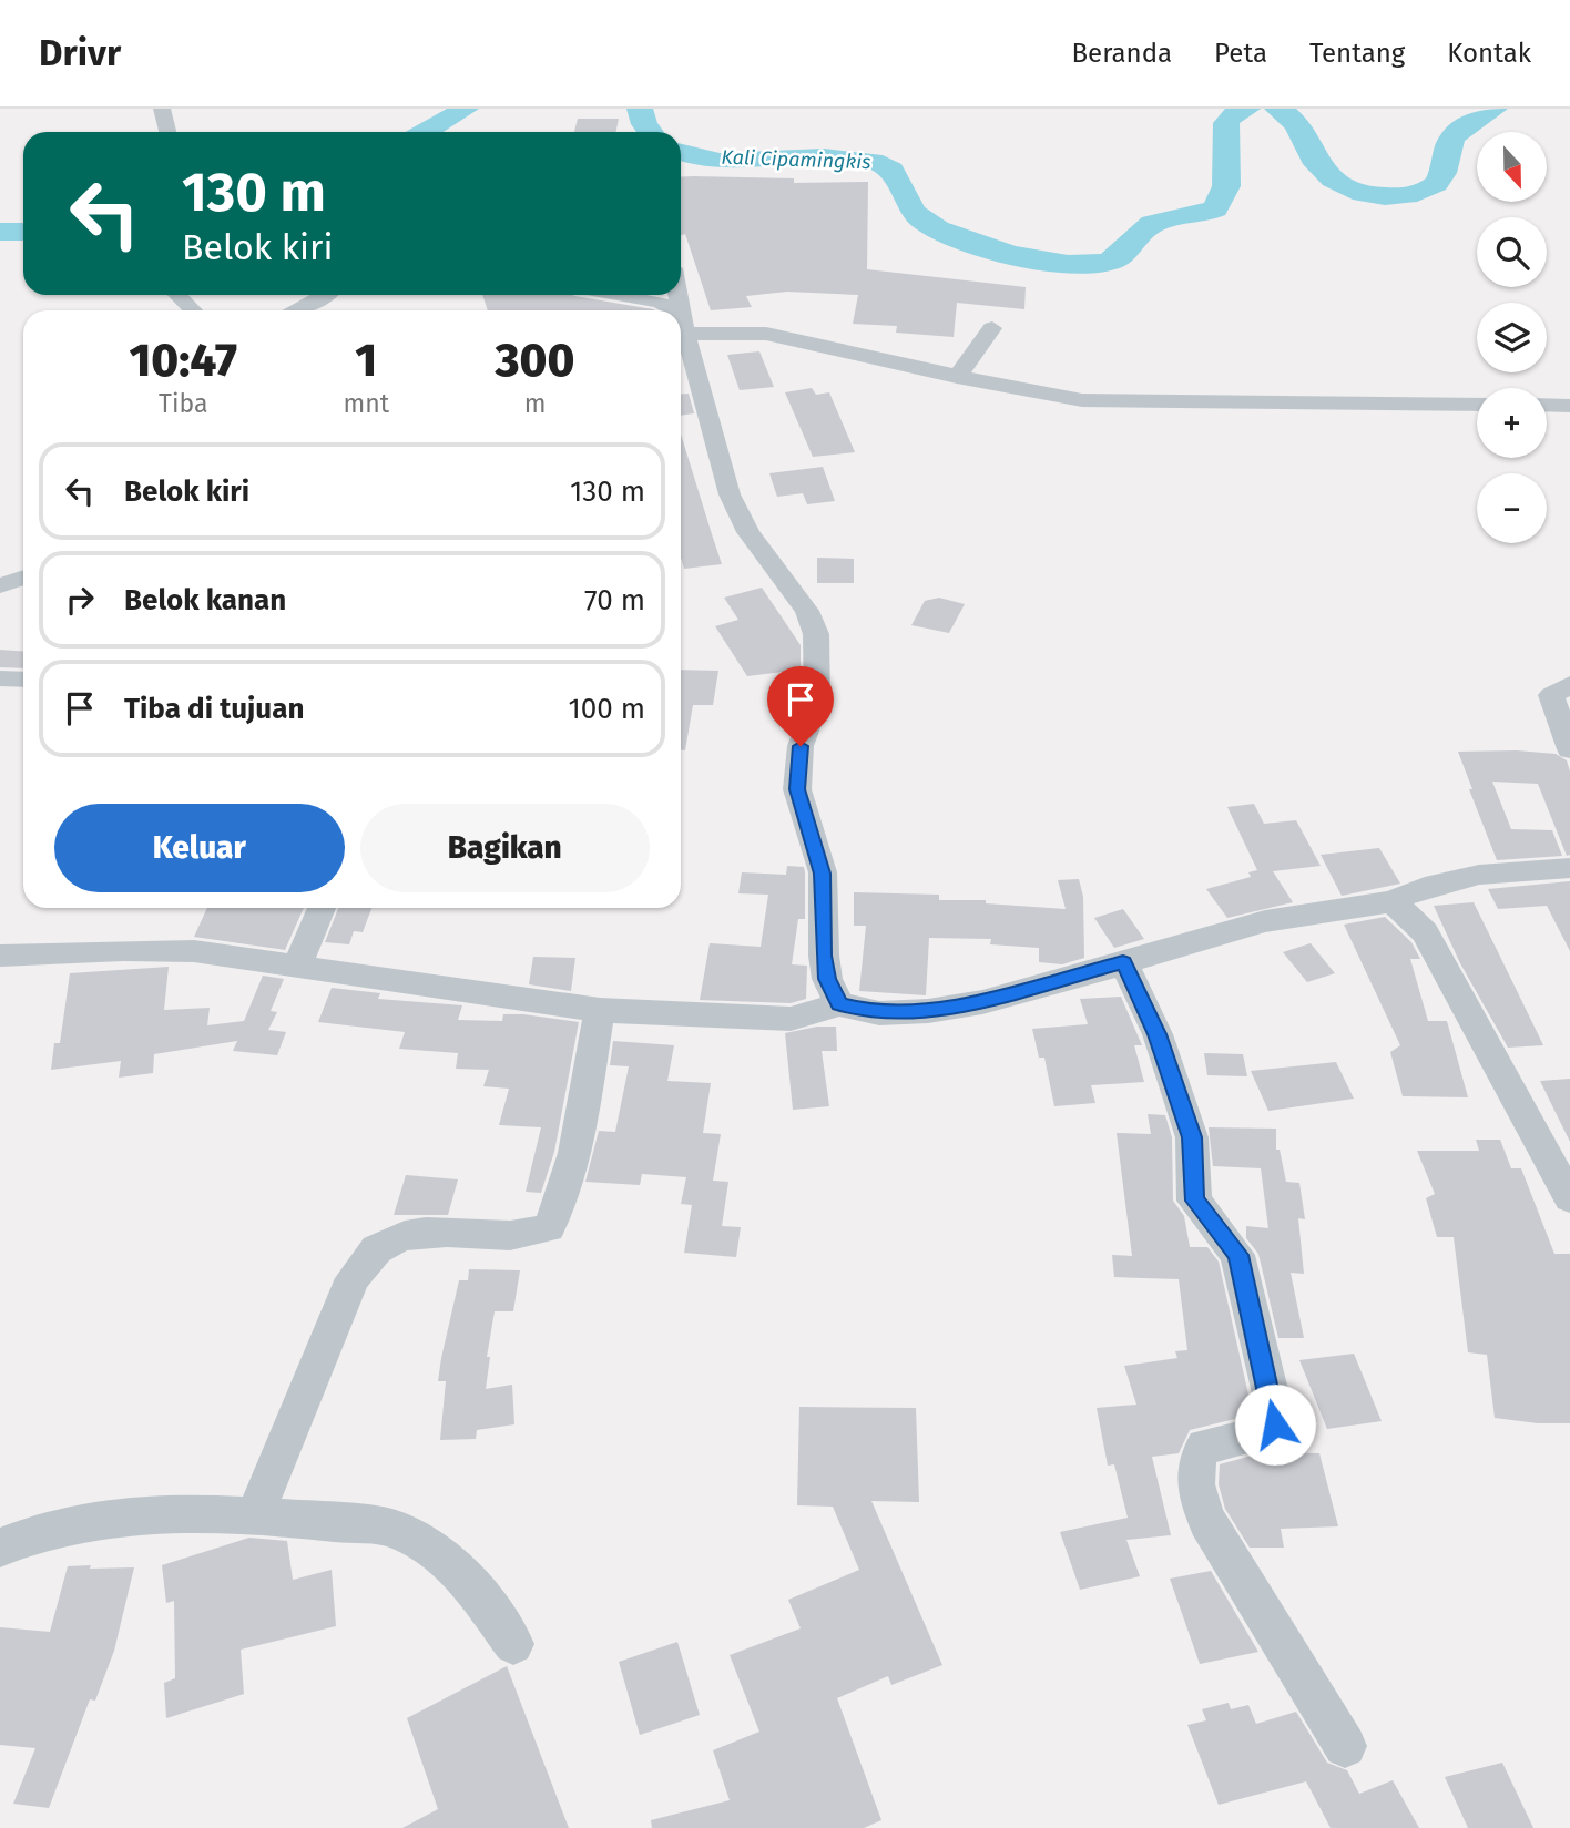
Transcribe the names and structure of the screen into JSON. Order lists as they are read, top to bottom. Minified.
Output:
{"water":["Kali Cipamingkis"],"north":"bottom","page":{"header":"Drivr","nav":["Beranda","Peta","Tentang","Kontak"],"map_buttons":["+","−"],"turn":["130 m","Belok kiri"],"eta":["10:47","Tiba","1","mnt","300","m"],"list":[{"name":"Belok kiri","value":"130 m"},{"name":"Belok kanan","value":"70 m"},{"name":"Tiba di tujuan","value":"100 m"}],"buttons":["Keluar","Bagikan"]}}
